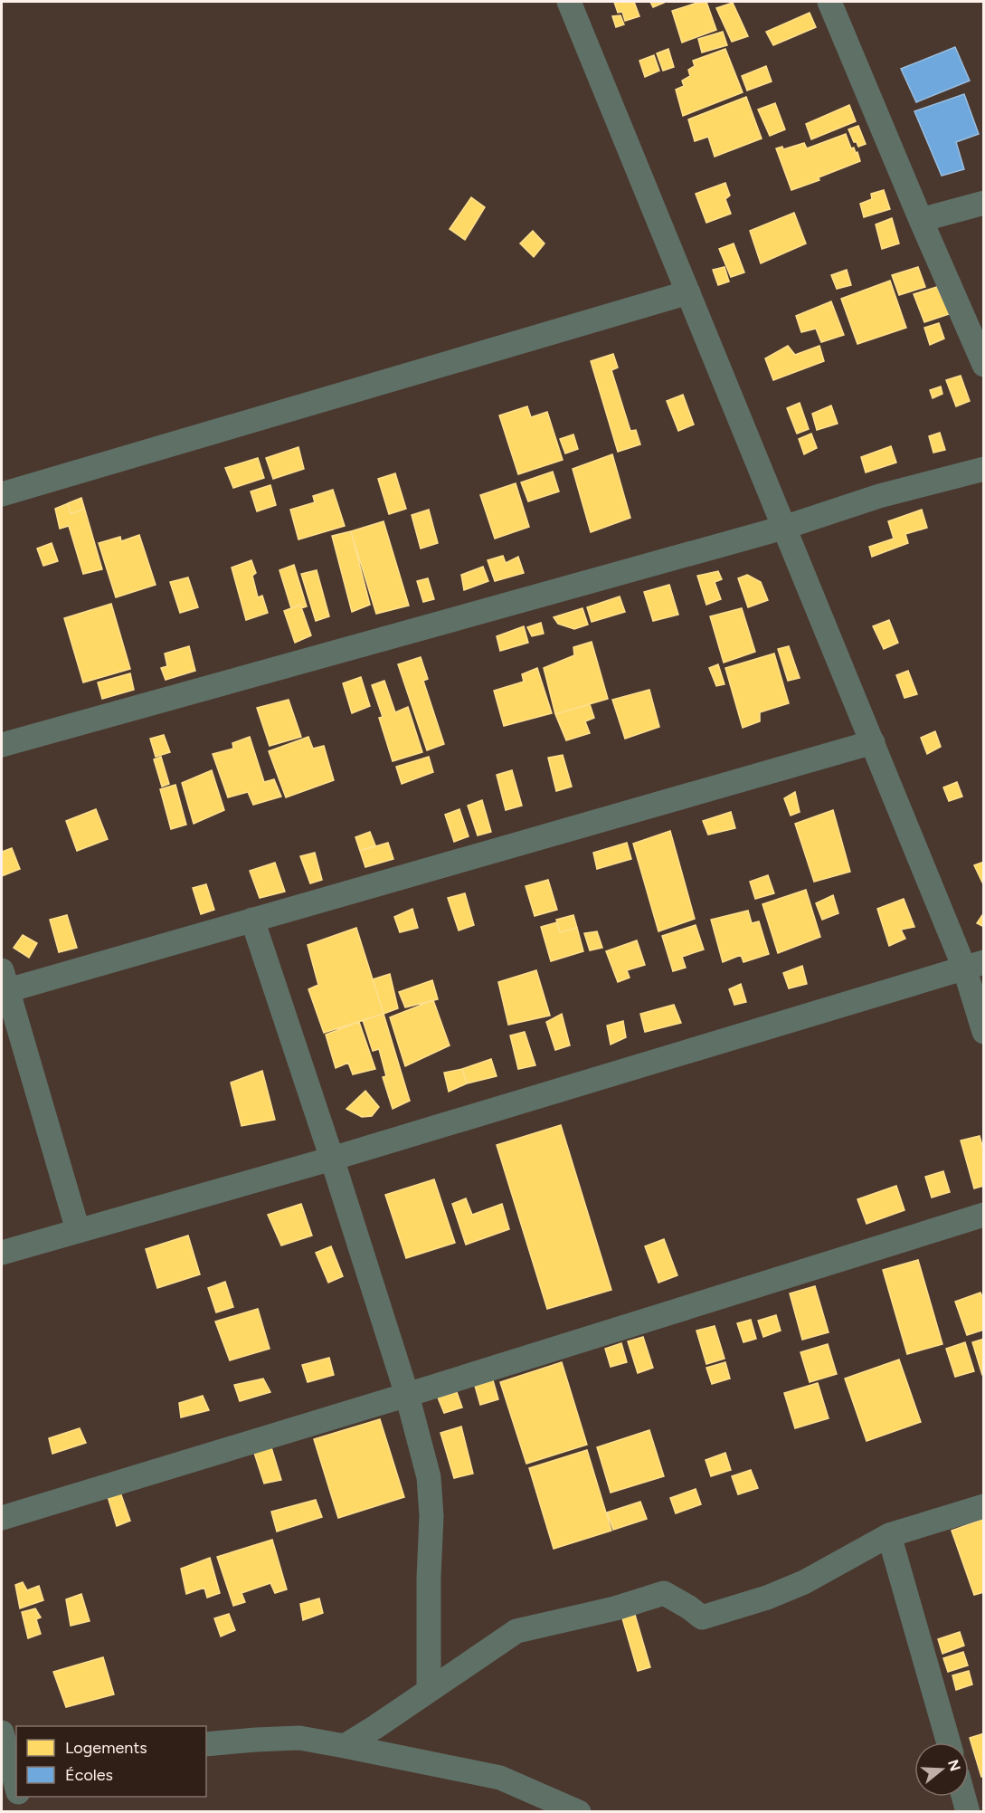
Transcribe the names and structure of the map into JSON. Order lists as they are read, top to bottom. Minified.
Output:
{"legend":["Logements","Écoles"],"north":"right"}
